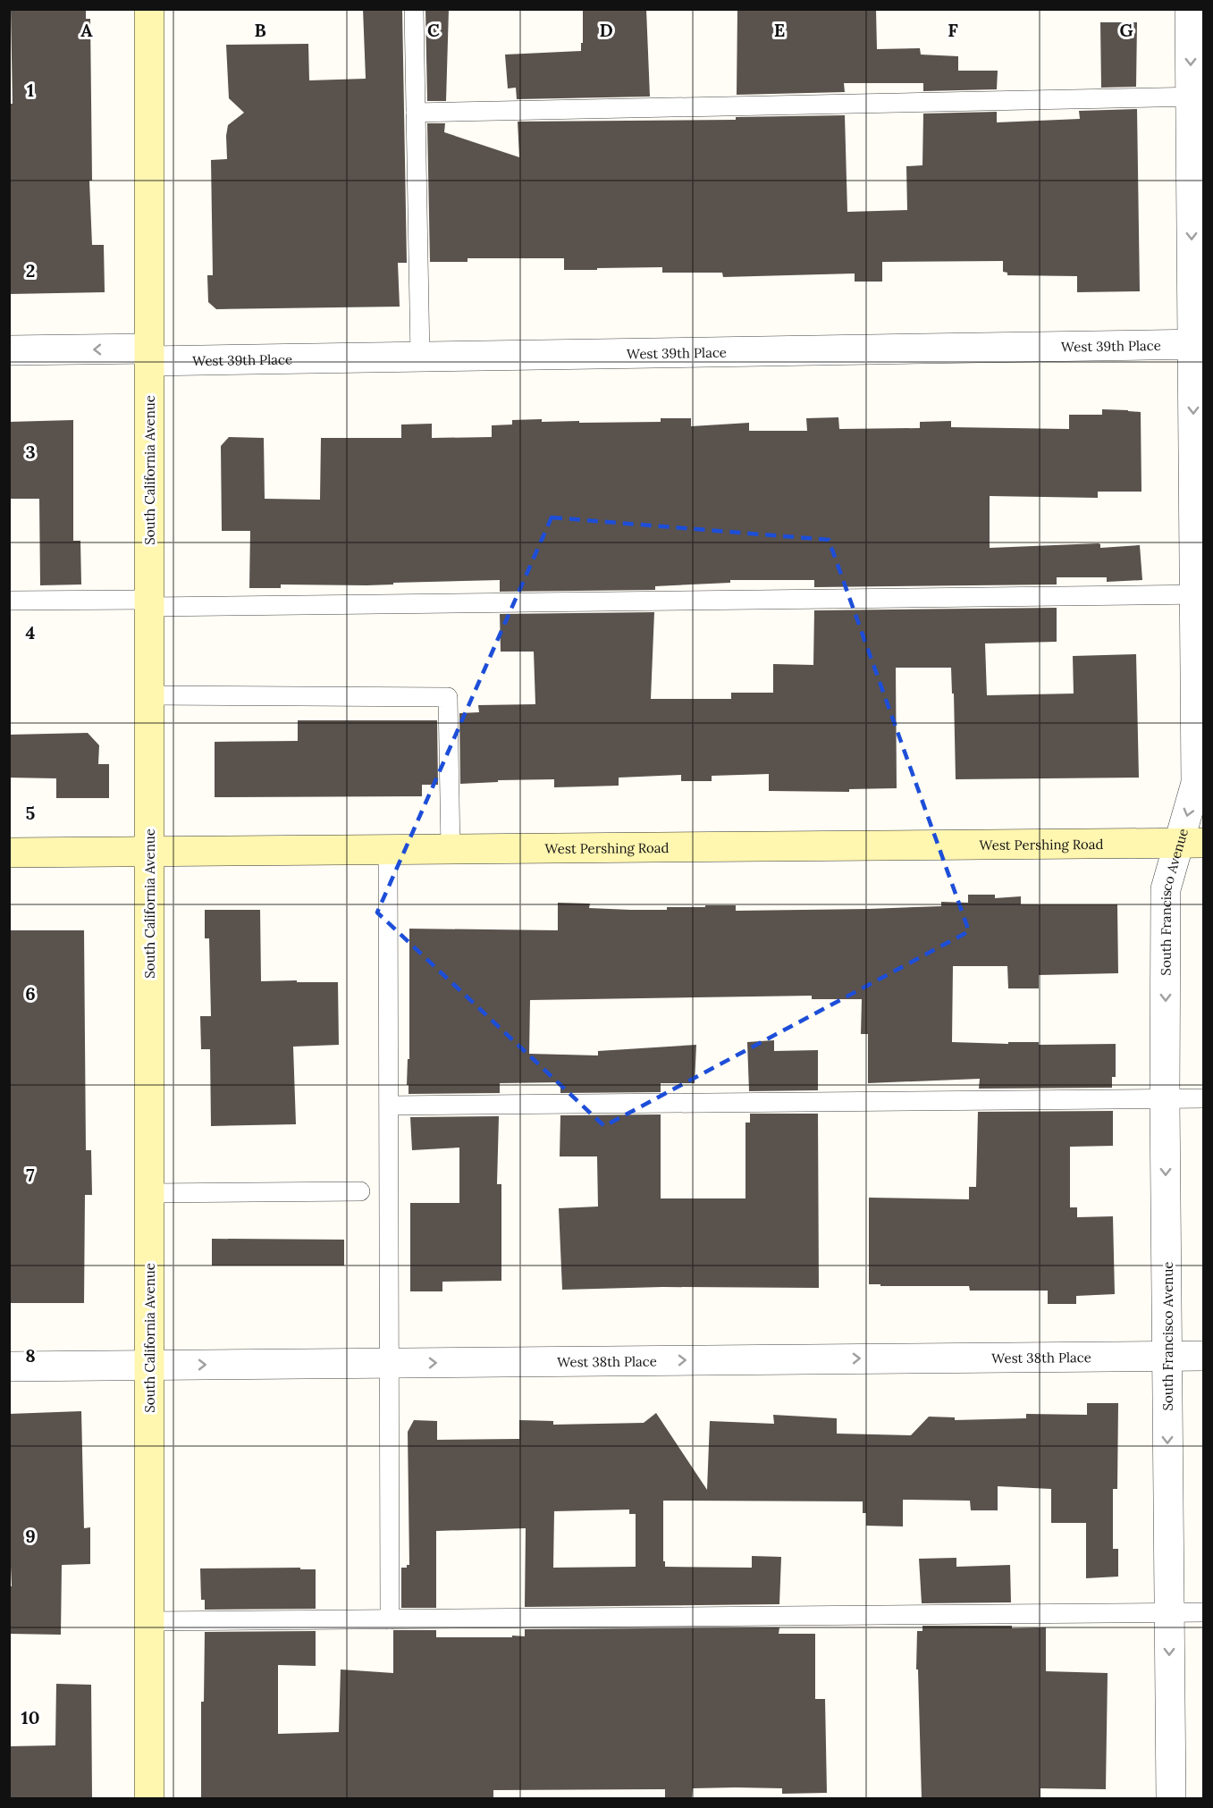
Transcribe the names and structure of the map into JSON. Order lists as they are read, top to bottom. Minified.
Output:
{"streets":{"main road":["South California Avenue","West Pershing Road"],"street":["West 39th Place","South Francisco Avenue","West 38th Place"]},"crossings":[["West 39th Place","South California Avenue"],["West 39th Place","South Francisco Avenue"],["South California Avenue","West Pershing Road"],["South California Avenue","West 38th Place"],["West Pershing Road","South Francisco Avenue"],["South Francisco Avenue","West 38th Place"]],"one_way":["South Francisco Avenue","West 38th Place"],"grid":{"columns":["A","B","C","D","E","F","G"],"rows":["1","2","3","4","5","6","7","8","9","10"]}}
